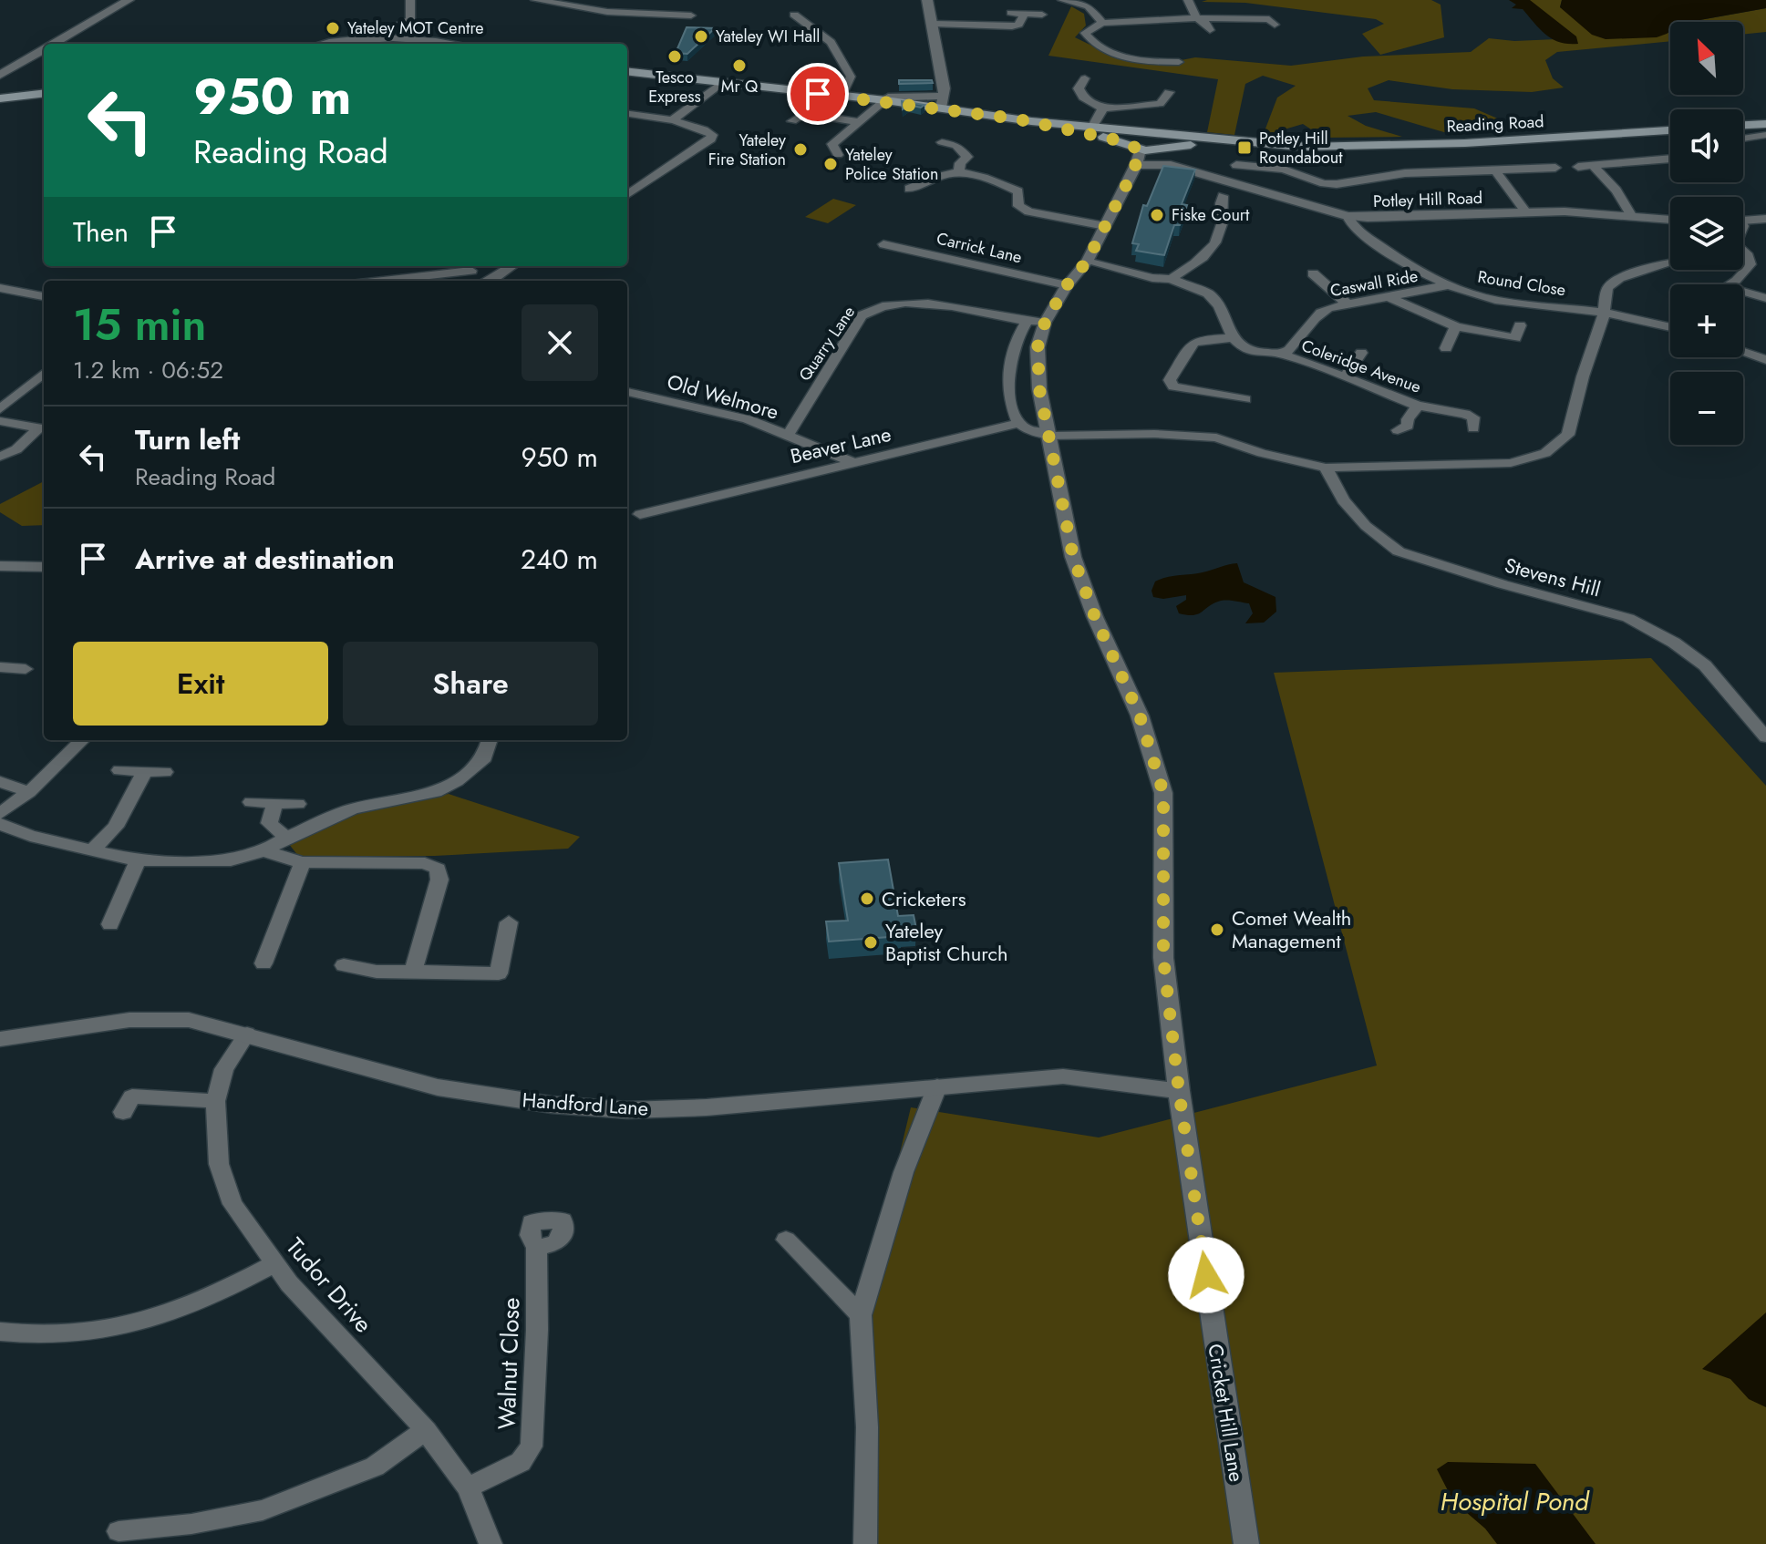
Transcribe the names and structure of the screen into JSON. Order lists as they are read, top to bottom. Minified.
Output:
{"streets":{"main road":["Reading Road"],"street":["Potley Hill Road","Carrick Lane","Caswall Ride","Round Close","Quarry Lane","Coleridge Avenue","Old Welmore","Beaver Lane","Stevens Hill","Handford Lane","Tudor Drive","Walnut Close","Cricket Hill Lane"]},"crossings":[["Reading Road","Potley Hill Road"],["Reading Road","Cricket Hill Lane"],["Potley Hill Road","Round Close"],["Potley Hill Road","Cricket Hill Lane"],["Carrick Lane","Cricket Hill Lane"],["Caswall Ride","Round Close"],["Caswall Ride","Coleridge Avenue"],["Quarry Lane","Old Welmore"],["Quarry Lane","Cricket Hill Lane"],["Old Welmore","Beaver Lane"],["Handford Lane","Tudor Drive"],["Handford Lane","Cricket Hill Lane"],["Tudor Drive","Walnut Close"]],"water":["Hospital Pond"],"places":{"other":["Yateley MOT Centre","Yateley WI Hall","Tesco Express","Mr Q","Yateley Fire Station","Yateley Police Station","Fiske Court","Cricketers","Comet Wealth Management","Yateley Baptist Church"],"transit":["Potley Hill Roundabout"]},"north":"top left","page":{"map_buttons":["+","−"],"turn":["950 m","Reading Road"],"then":"Then","heading":["15 min","1.2 km · 06:52"],"list":[{"name":"Turn left","note":"Reading Road","value":"950 m"},{"name":"Arrive at destination","value":"240 m"}],"buttons":["Exit","Share"]}}
